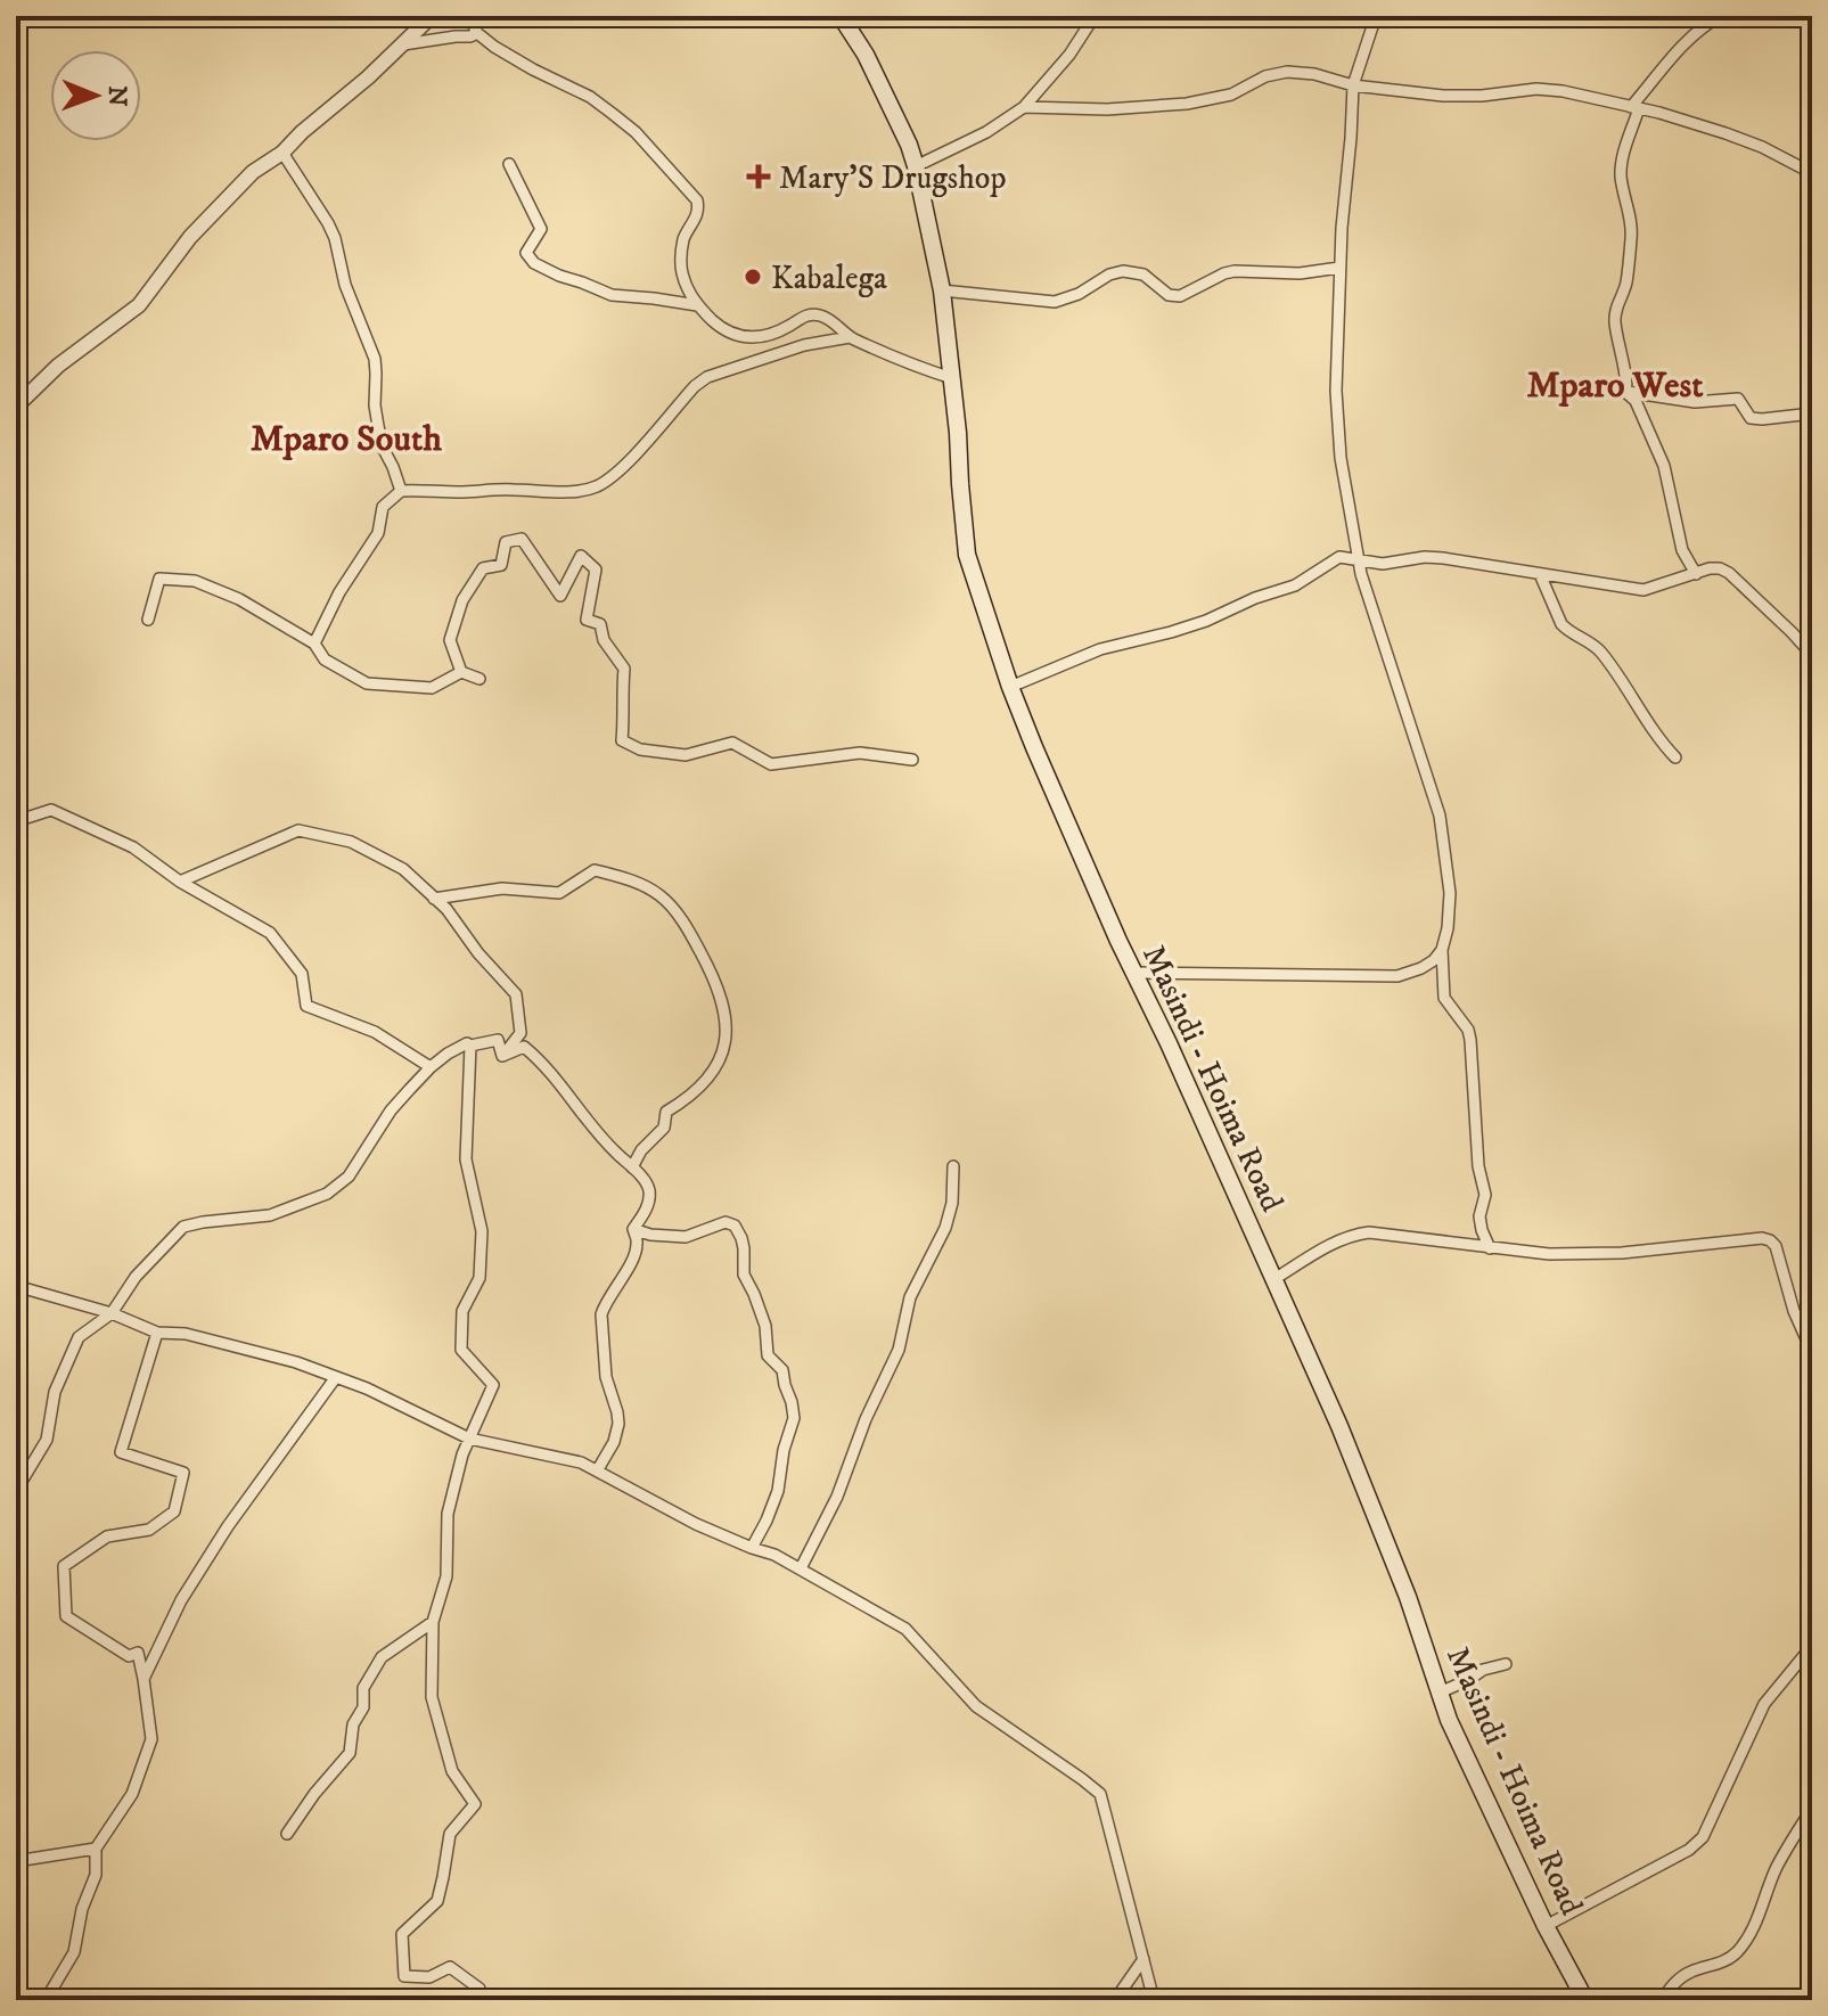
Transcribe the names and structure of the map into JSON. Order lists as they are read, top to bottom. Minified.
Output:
{"streets":{"main road":["Masindi - Hoima Road"]},"districts":["Mparo West","Mparo South"],"places":{"health":["Mary'S Drugshop"],"other":["Kabalega"]},"north":"right"}
